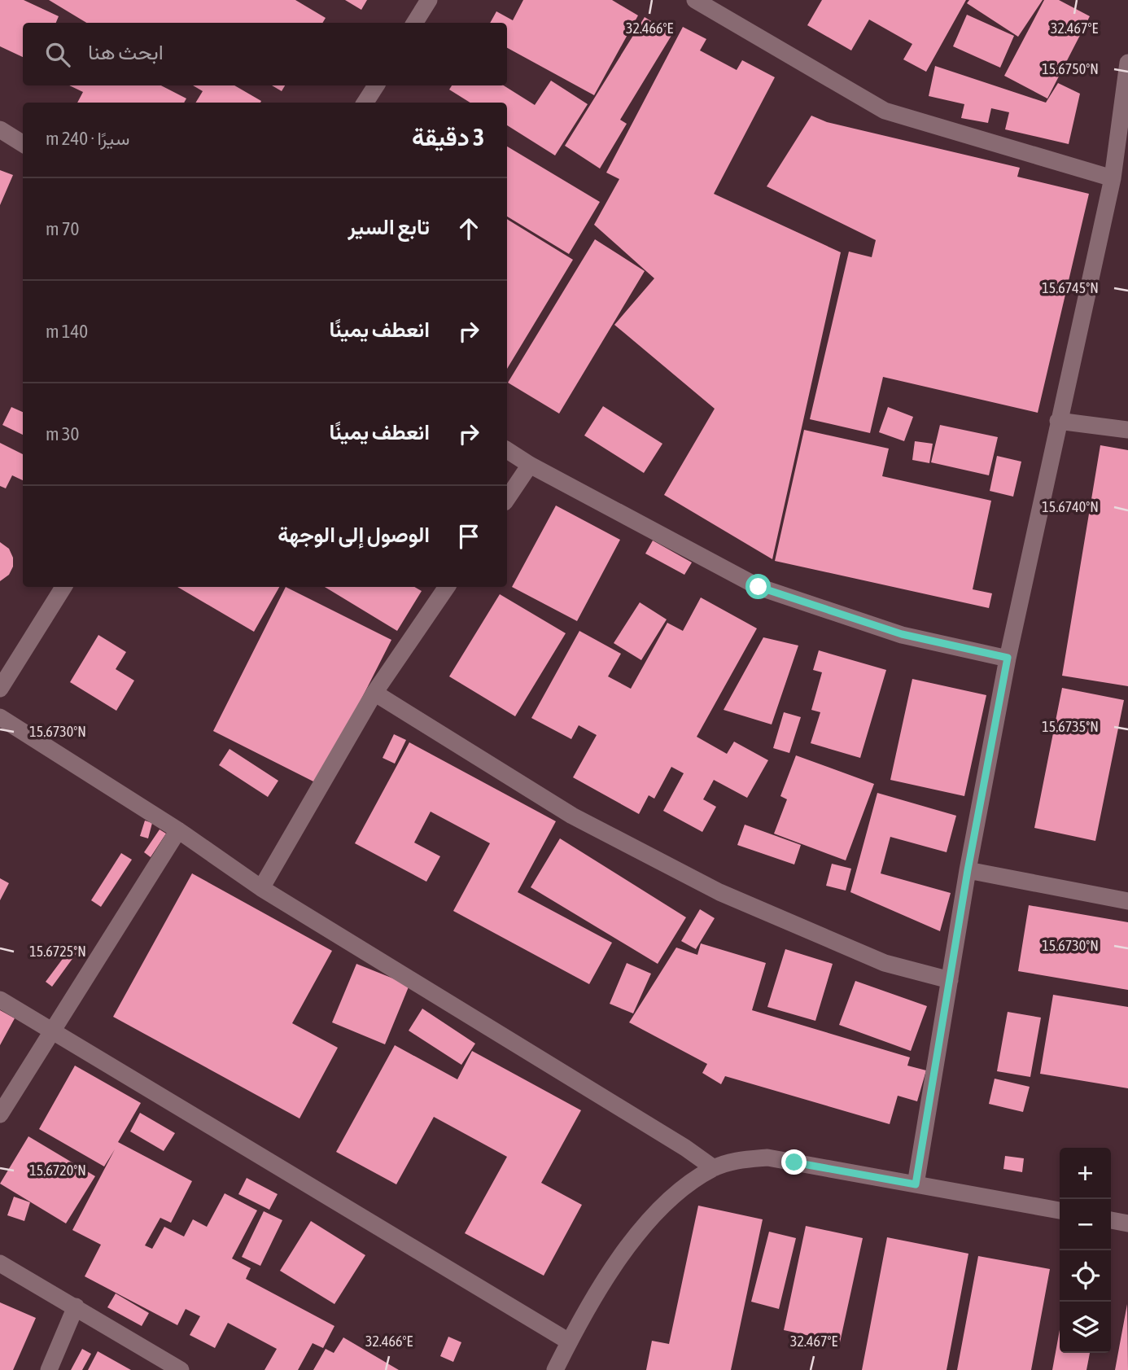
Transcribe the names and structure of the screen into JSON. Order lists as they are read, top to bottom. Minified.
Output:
{"page":{"search":"ابحث هنا","heading":["3 دقيقة","سيرًا · 240 m"],"list":[["تابع السير","70 m"],["انعطف يمينًا","140 m"],["انعطف يمينًا","30 m"],"الوصول إلى الوجهة"],"map_buttons":["+","−"]},"coordinates":["32.466°E","32.467°E","15.6750°N","15.6745°N","15.6740°N","15.6735°N","15.6730°N","15.6725°N","15.6720°N"]}
